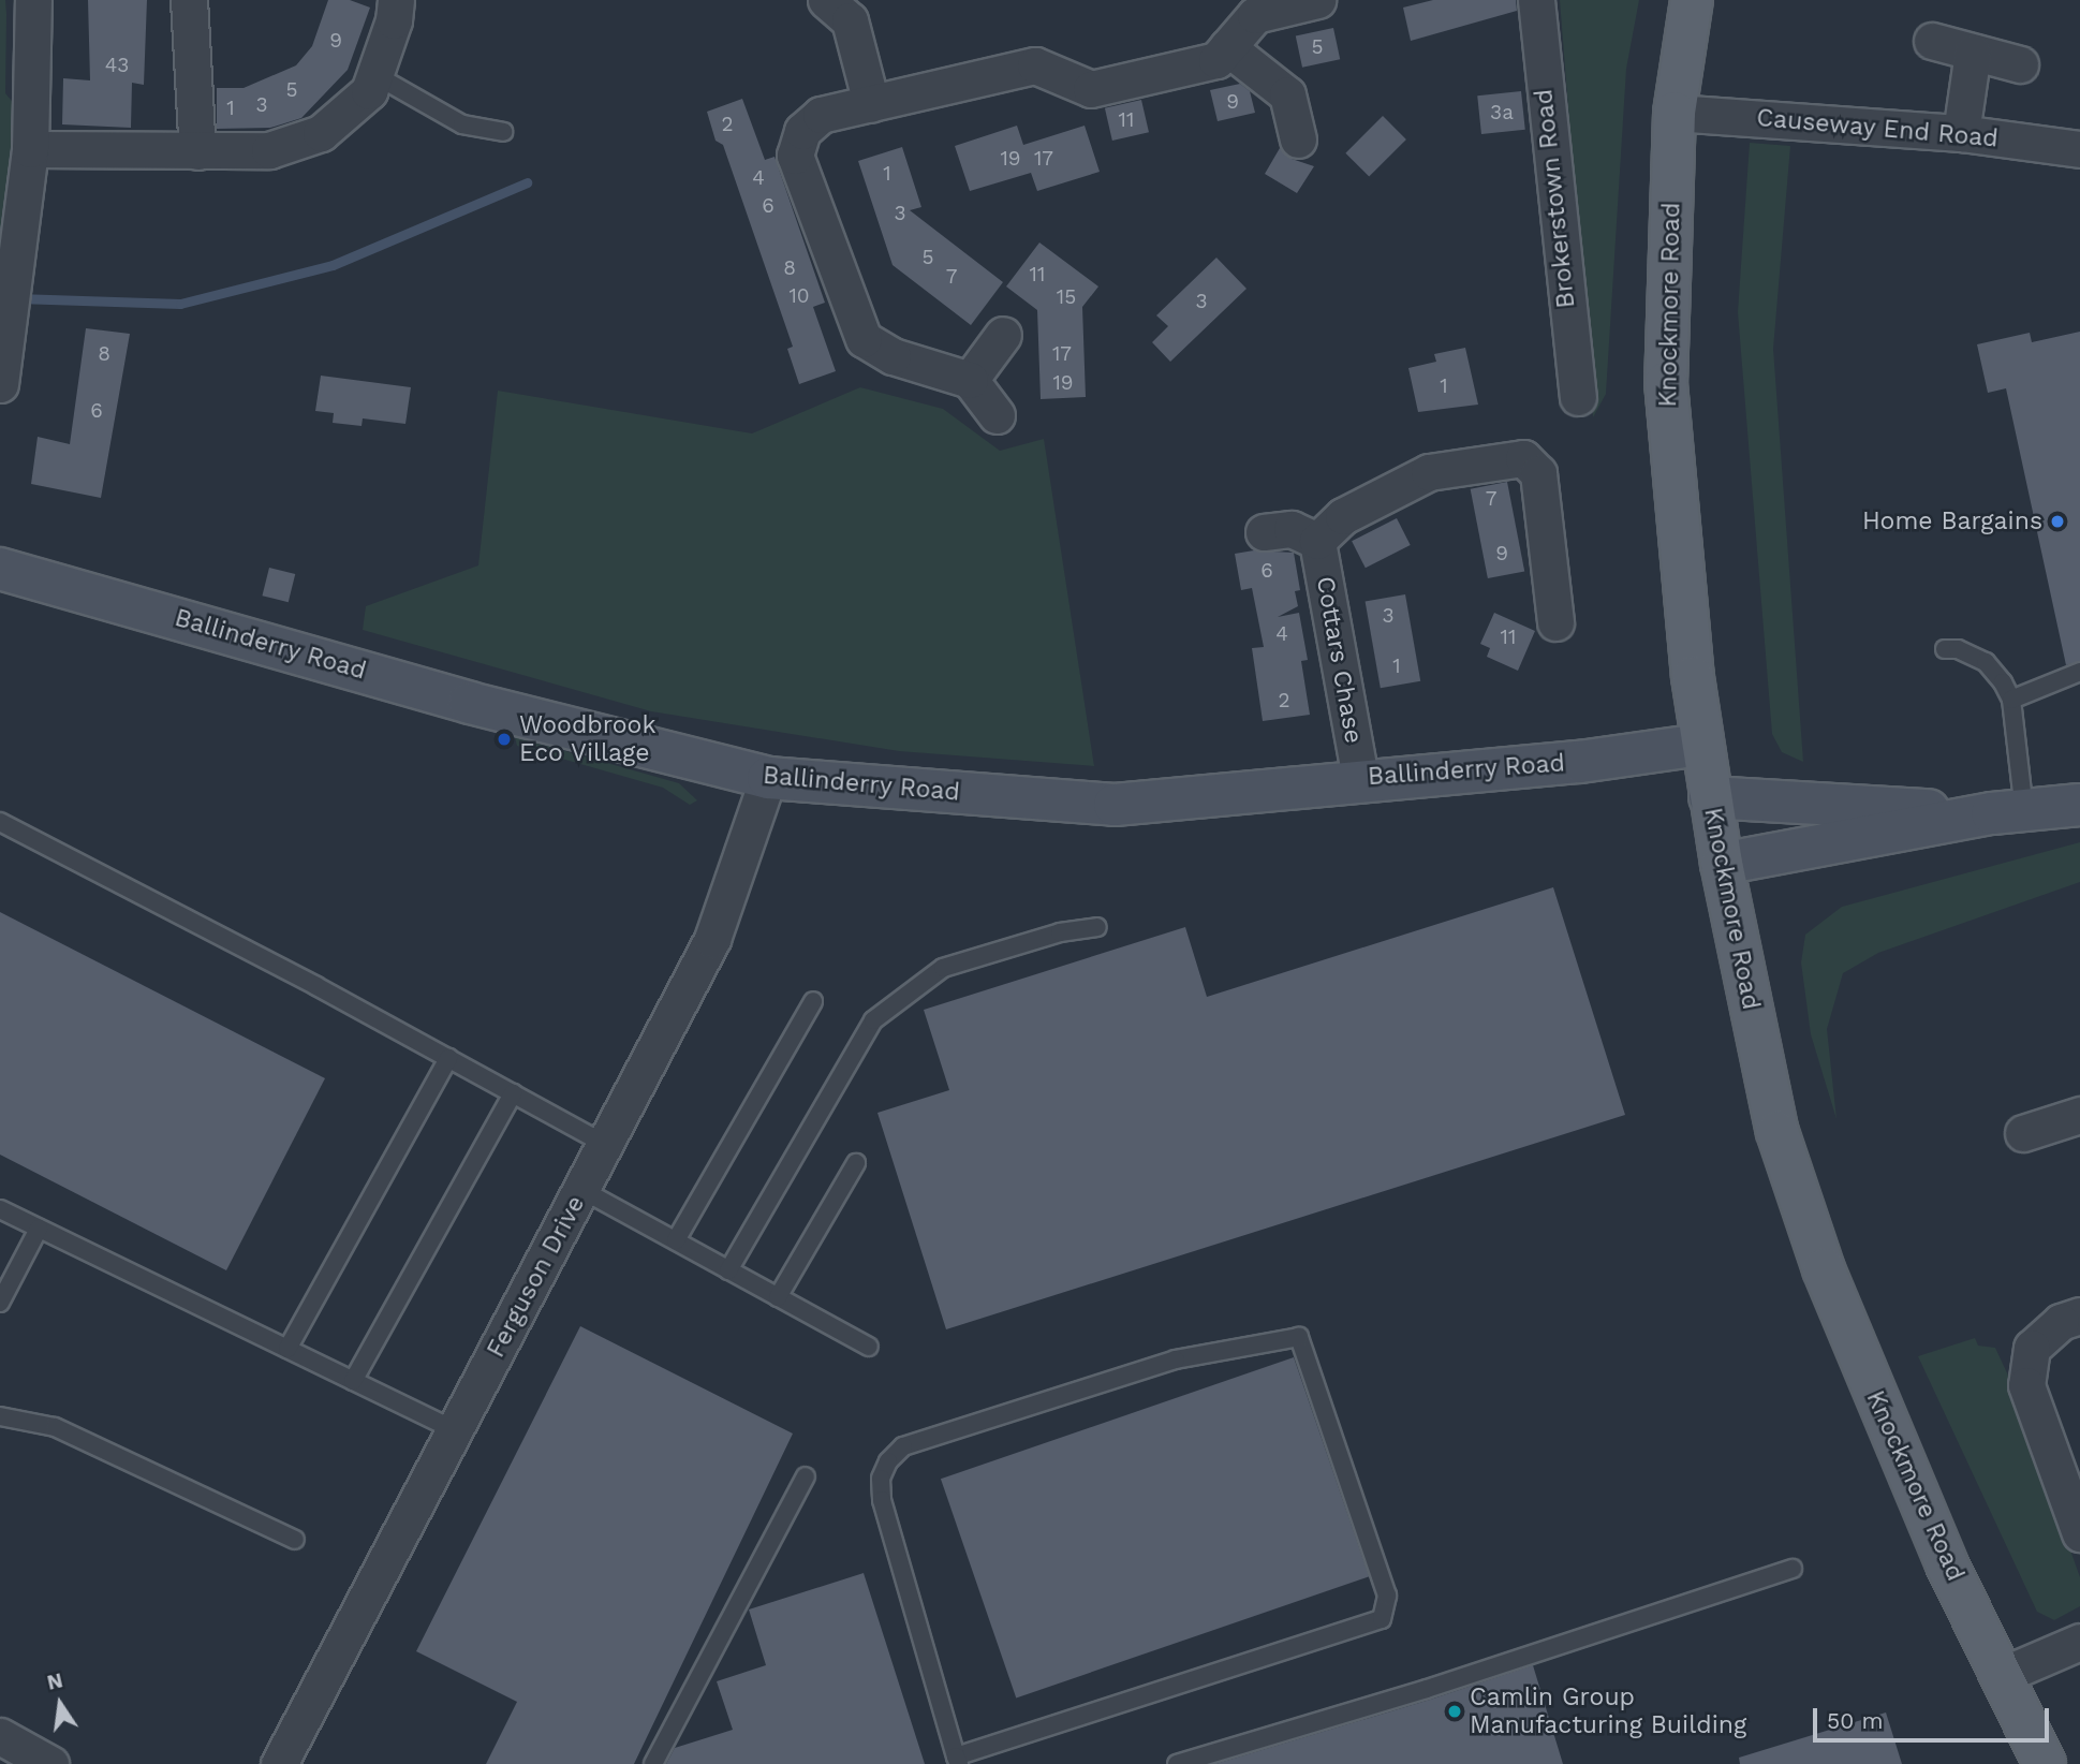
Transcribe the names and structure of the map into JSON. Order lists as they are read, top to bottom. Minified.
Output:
{"streets":{"main road":["Knockmore Road","Ballinderry Road"],"street":["Causeway End Road","Brokerstown Road","Cottars Chase","Ferguson Drive"]},"crossings":[["Causeway End Road","Knockmore Road"],["Knockmore Road","Ballinderry Road"],["Ballinderry Road","Cottars Chase"],["Ballinderry Road","Ferguson Drive"]],"places":["Home Bargains","Woodbrook Eco Village","Camlin Group Manufacturing Building"],"house_numbers":["9","5","43","5","9","3","1","3a","11","2","19","17","1","4","6","3","5","8","11","7","10","15","3","8","17","19","1","6","7","9","6","3","4","11","1","2"],"scale_bar":"50 m","north":"top"}
